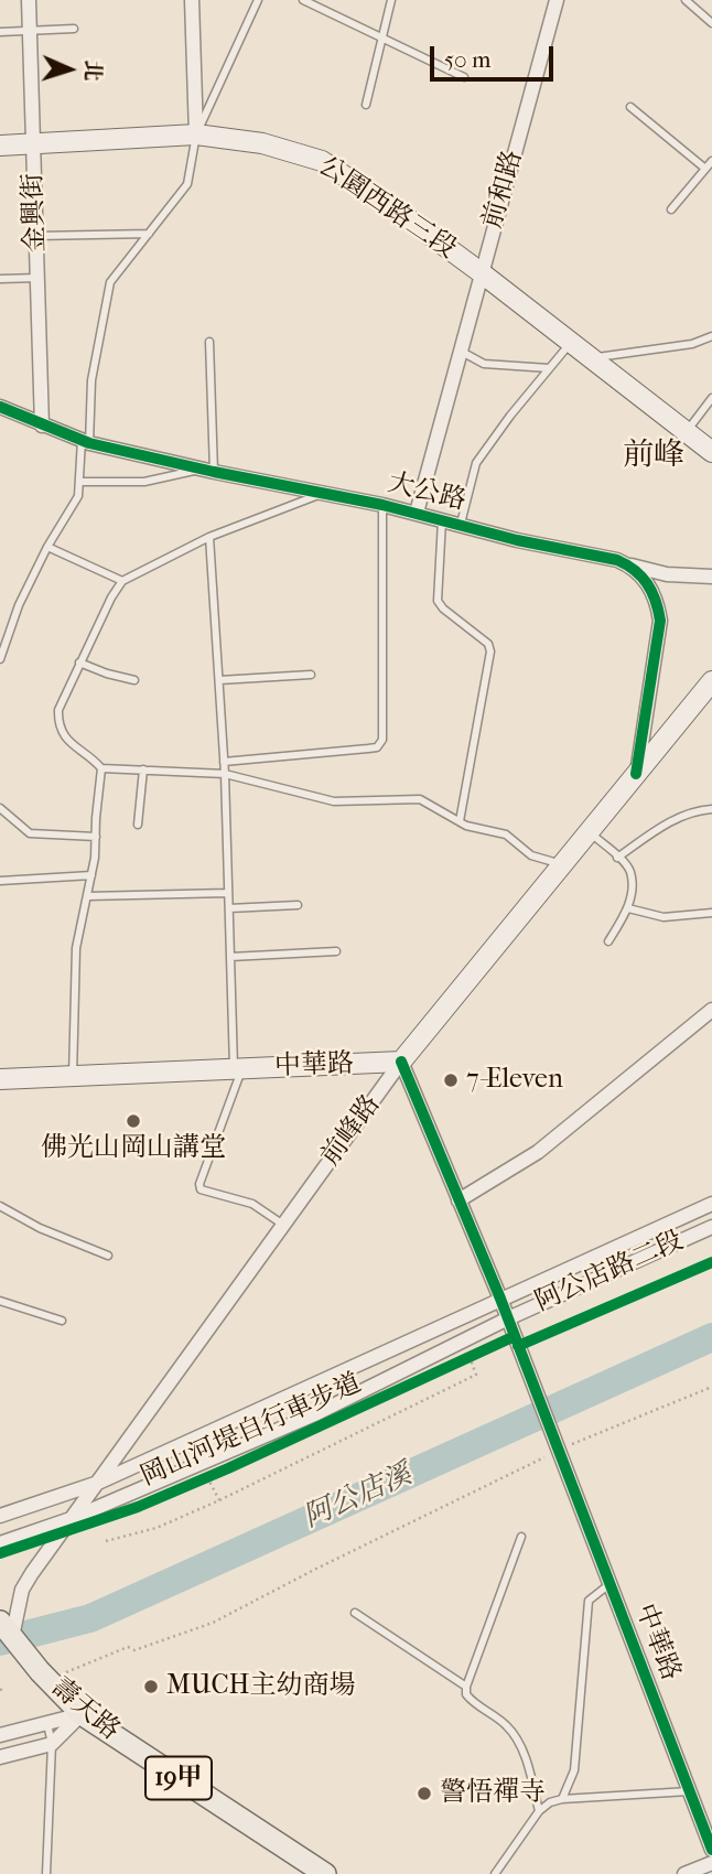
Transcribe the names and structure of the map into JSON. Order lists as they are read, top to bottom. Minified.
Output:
{"streets":{"main road":["公園西路三段","中華路","前峰路","壽天路","19甲"],"street":["前和路","金興街","大公路","阿公店路二段"],"cycle path":["岡山河堤自行車步道"]},"crossings":[["前和路","公園西路三段"],["前和路","大公路"],["公園西路三段","金興街"],["金興街","大公路"],["中華路","前峰路"],["中華路","阿公店路二段"],["前峰路","阿公店路二段"],["前峰路","19甲"],["壽天路","19甲"]],"districts":["前峰"],"water":["阿公店溪"],"places":["7-Eleven","佛光山岡山講堂","MUCH主幼商場","警悟禪寺"],"scale_bar":"50 m","north":"right"}
